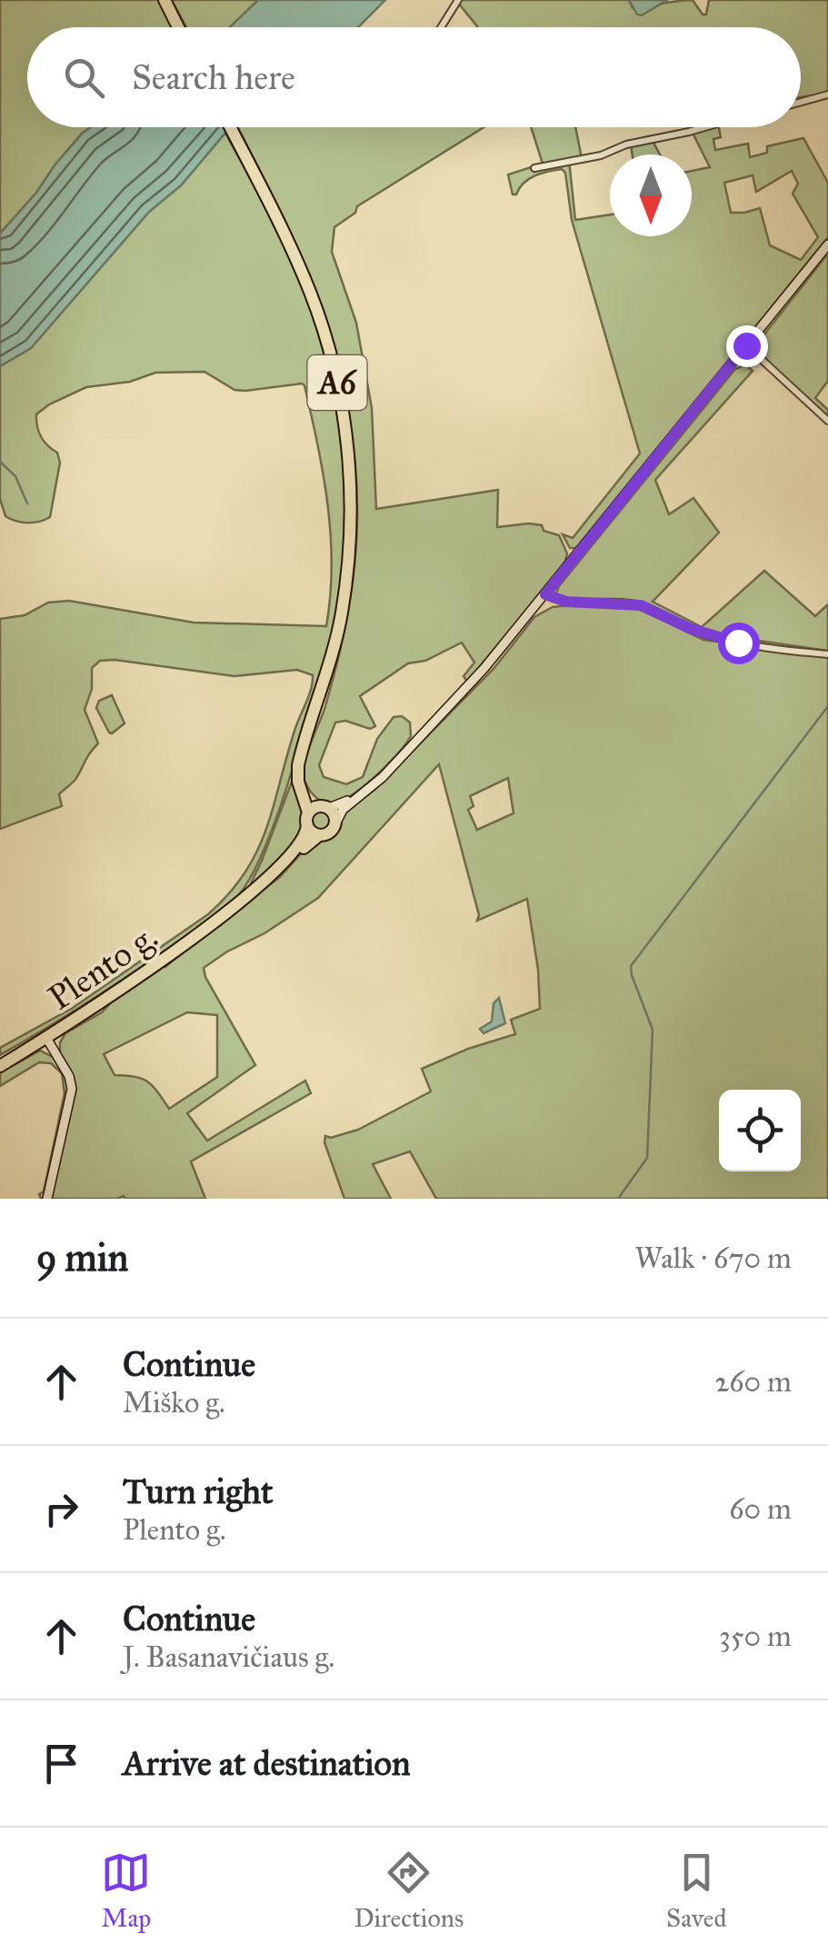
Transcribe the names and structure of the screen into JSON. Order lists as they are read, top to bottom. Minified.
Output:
{"streets":{"highway":["A6","Plento g."]},"crossings":[["A6","Plento g."]],"north":"bottom","page":{"search":"Search here","heading":["9 min","Walk · 670 m"],"list":[["Continue","Miško g.","260 m"],["Turn right","Plento g.","60 m"],["Continue","J. Basanavičiaus g.","350 m"],"Arrive at destination"],"nav":["Map","Directions","Saved"]}}
